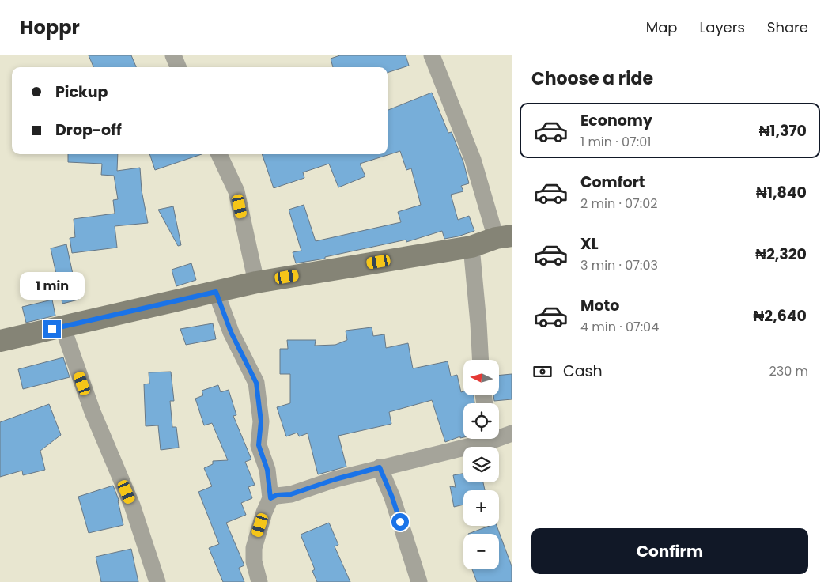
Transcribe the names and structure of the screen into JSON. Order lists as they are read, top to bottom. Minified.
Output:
{"north":"left","page":{"header":"Hoppr","nav":["Map","Layers","Share"],"heading":"Choose a ride","banner":["Pickup","Drop-off"],"list":[{"name":"Economy","note":"1 min · 07:01","value":"₦1,370"},{"name":"Comfort","note":"2 min · 07:02","value":"₦1,840"},{"name":"XL","note":"3 min · 07:03","value":"₦2,320"},{"name":"Moto","note":"4 min · 07:04","value":"₦2,640"}],"bubble":"1 min","pay":["Cash","230 m"],"map_buttons":["+","−"],"buttons":"Confirm"}}
